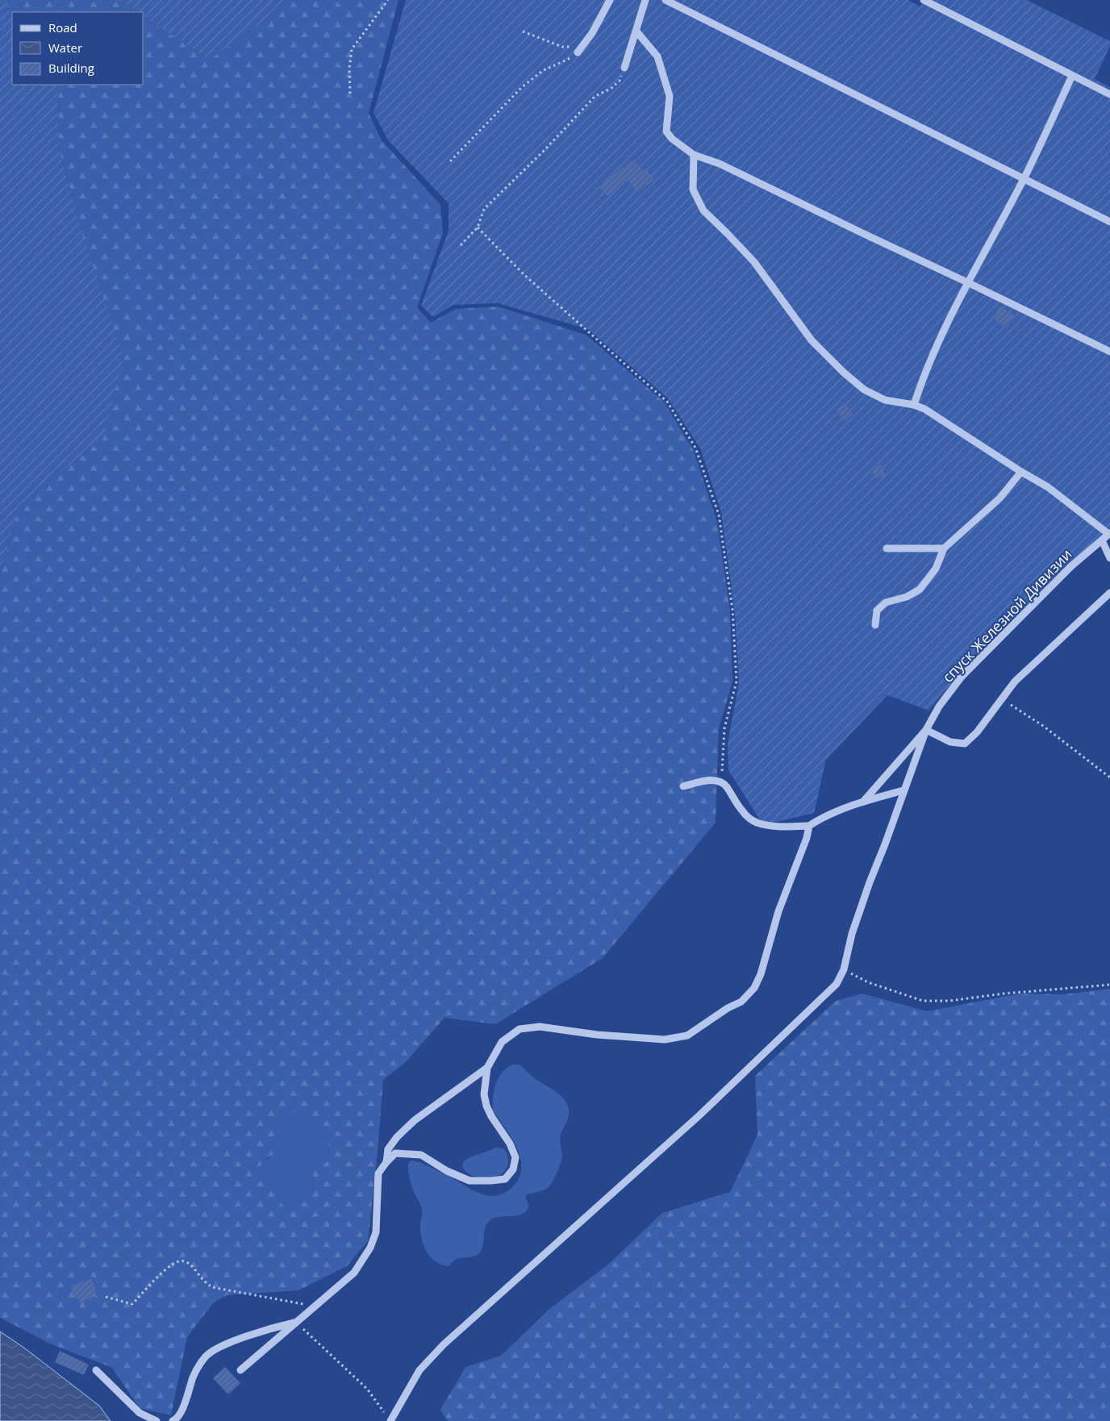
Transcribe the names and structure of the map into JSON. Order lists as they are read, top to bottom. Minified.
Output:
{"streets":{"lane":["спуск Железной Дивизии"]},"legend":["Road","Water","Building"]}
